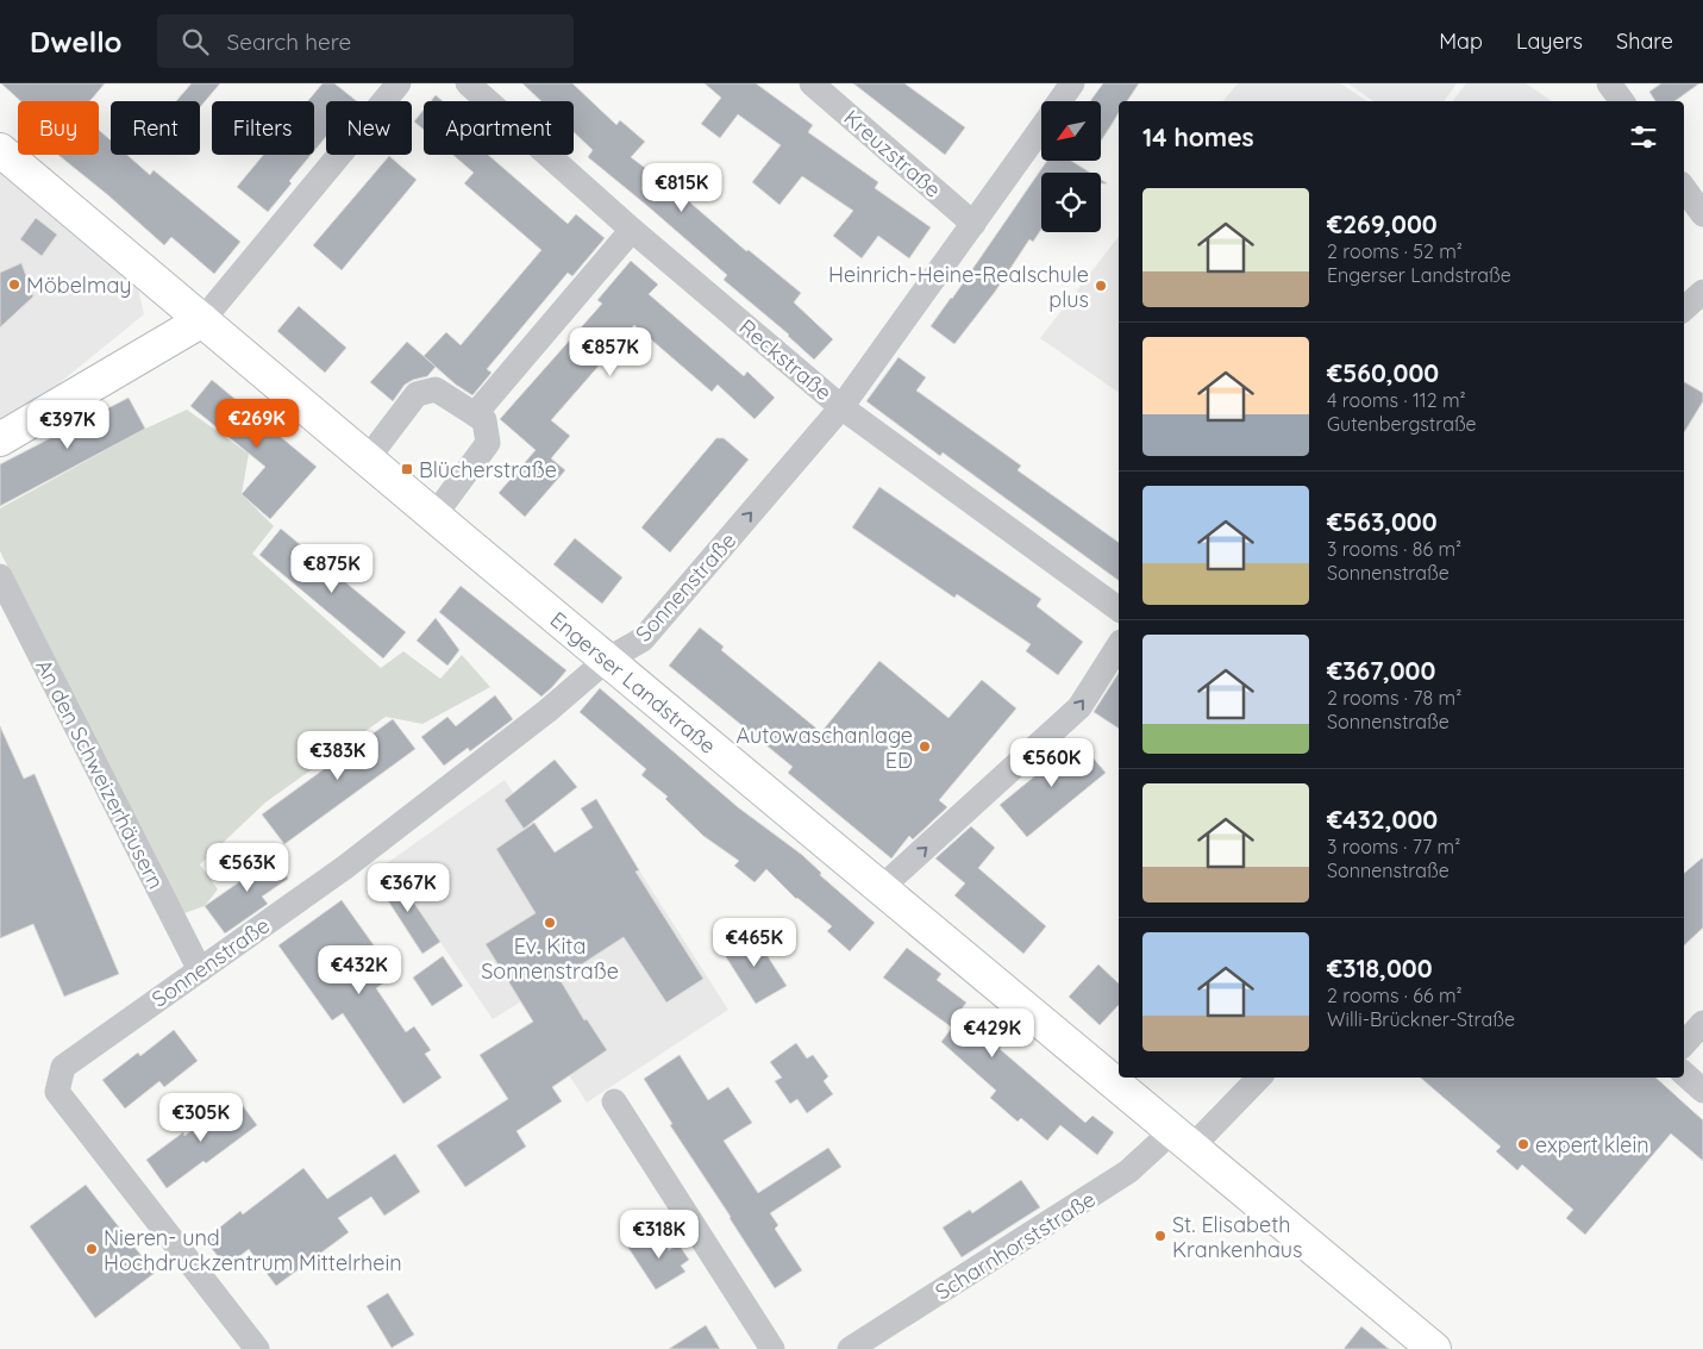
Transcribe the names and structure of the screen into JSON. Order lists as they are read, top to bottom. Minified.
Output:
{"streets":{"main road":["Engerser Landstraße"],"street":["Kreuzstraße","Reckstraße","Sonnenstraße","An den Schweizerhäusern","Scharnhorststraße"]},"crossings":[["Kreuzstraße","Sonnenstraße"],["Reckstraße","Sonnenstraße"],["Sonnenstraße","Engerser Landstraße"],["Sonnenstraße","An den Schweizerhäusern"],["Engerser Landstraße","Scharnhorststraße"]],"places":{"other":["Möbelmay","Heinrich-Heine-Realschule plus","Autowaschanlage ED","Ev. Kita Sonnenstraße","expert klein","St. Elisabeth Krankenhaus","Nieren- und Hochdruckzentrum Mittelrhein"],"transit":["Blücherstraße"]},"north":"bottom left","page":{"header":"Dwello","search":"Search here","nav":["Map","Layers","Share"],"chip":["Buy","Rent","Filters","New","Apartment"],"heading":"14 homes","price":["€815K","€857K","€269K","€397K","€875K","€383K","€560K","€563K","€367K","€465K","€432K","€429K","€305K","€318K"],"list":[{"name":"€269,000","note":"2 rooms · 52 m² · Engerser Landstraße"},{"name":"€560,000","note":"4 rooms · 112 m² · Gutenbergstraße"},{"name":"€563,000","note":"3 rooms · 86 m² · Sonnenstraße"},{"name":"€367,000","note":"2 rooms · 78 m² · Sonnenstraße"},{"name":"€432,000","note":"3 rooms · 77 m² · Sonnenstraße"},{"name":"€318,000","note":"2 rooms · 66 m² · Willi-Brückner-Straße"}]}}
